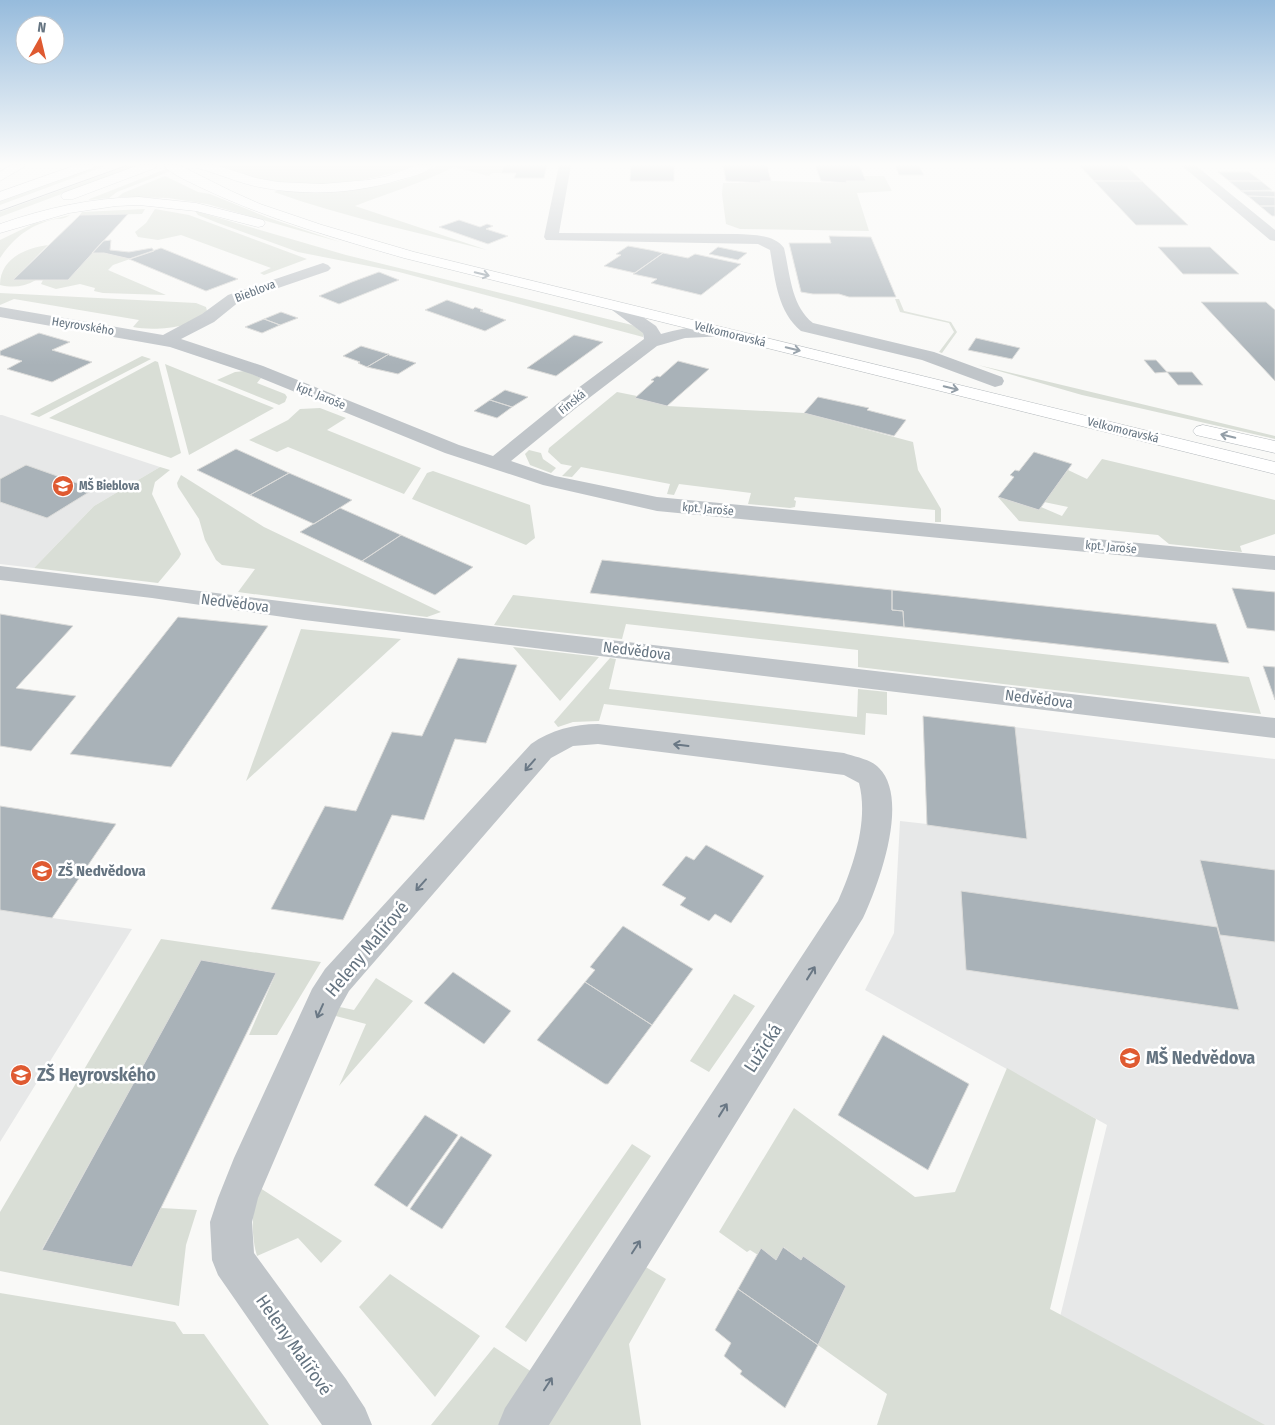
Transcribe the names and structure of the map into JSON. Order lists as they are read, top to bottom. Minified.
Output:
{"streets":{"main road":["Velkomoravská"],"street":["Bieblova","Heyrovského","kpt. Jaroše","Finská","Nedvědova","Heleny Malířové","Lužická"]},"crossings":[["Bieblova","Heyrovského"],["Bieblova","kpt. Jaroše"],["Heyrovského","kpt. Jaroše"],["Velkomoravská","Finská"],["kpt. Jaroše","Finská"],["Heleny Malířové","Lužická"]],"places":{"school or university":["MŠ Bieblova","ZŠ Nedvědova","MŠ Nedvědova","ZŠ Heyrovského"]},"north":"top"}
